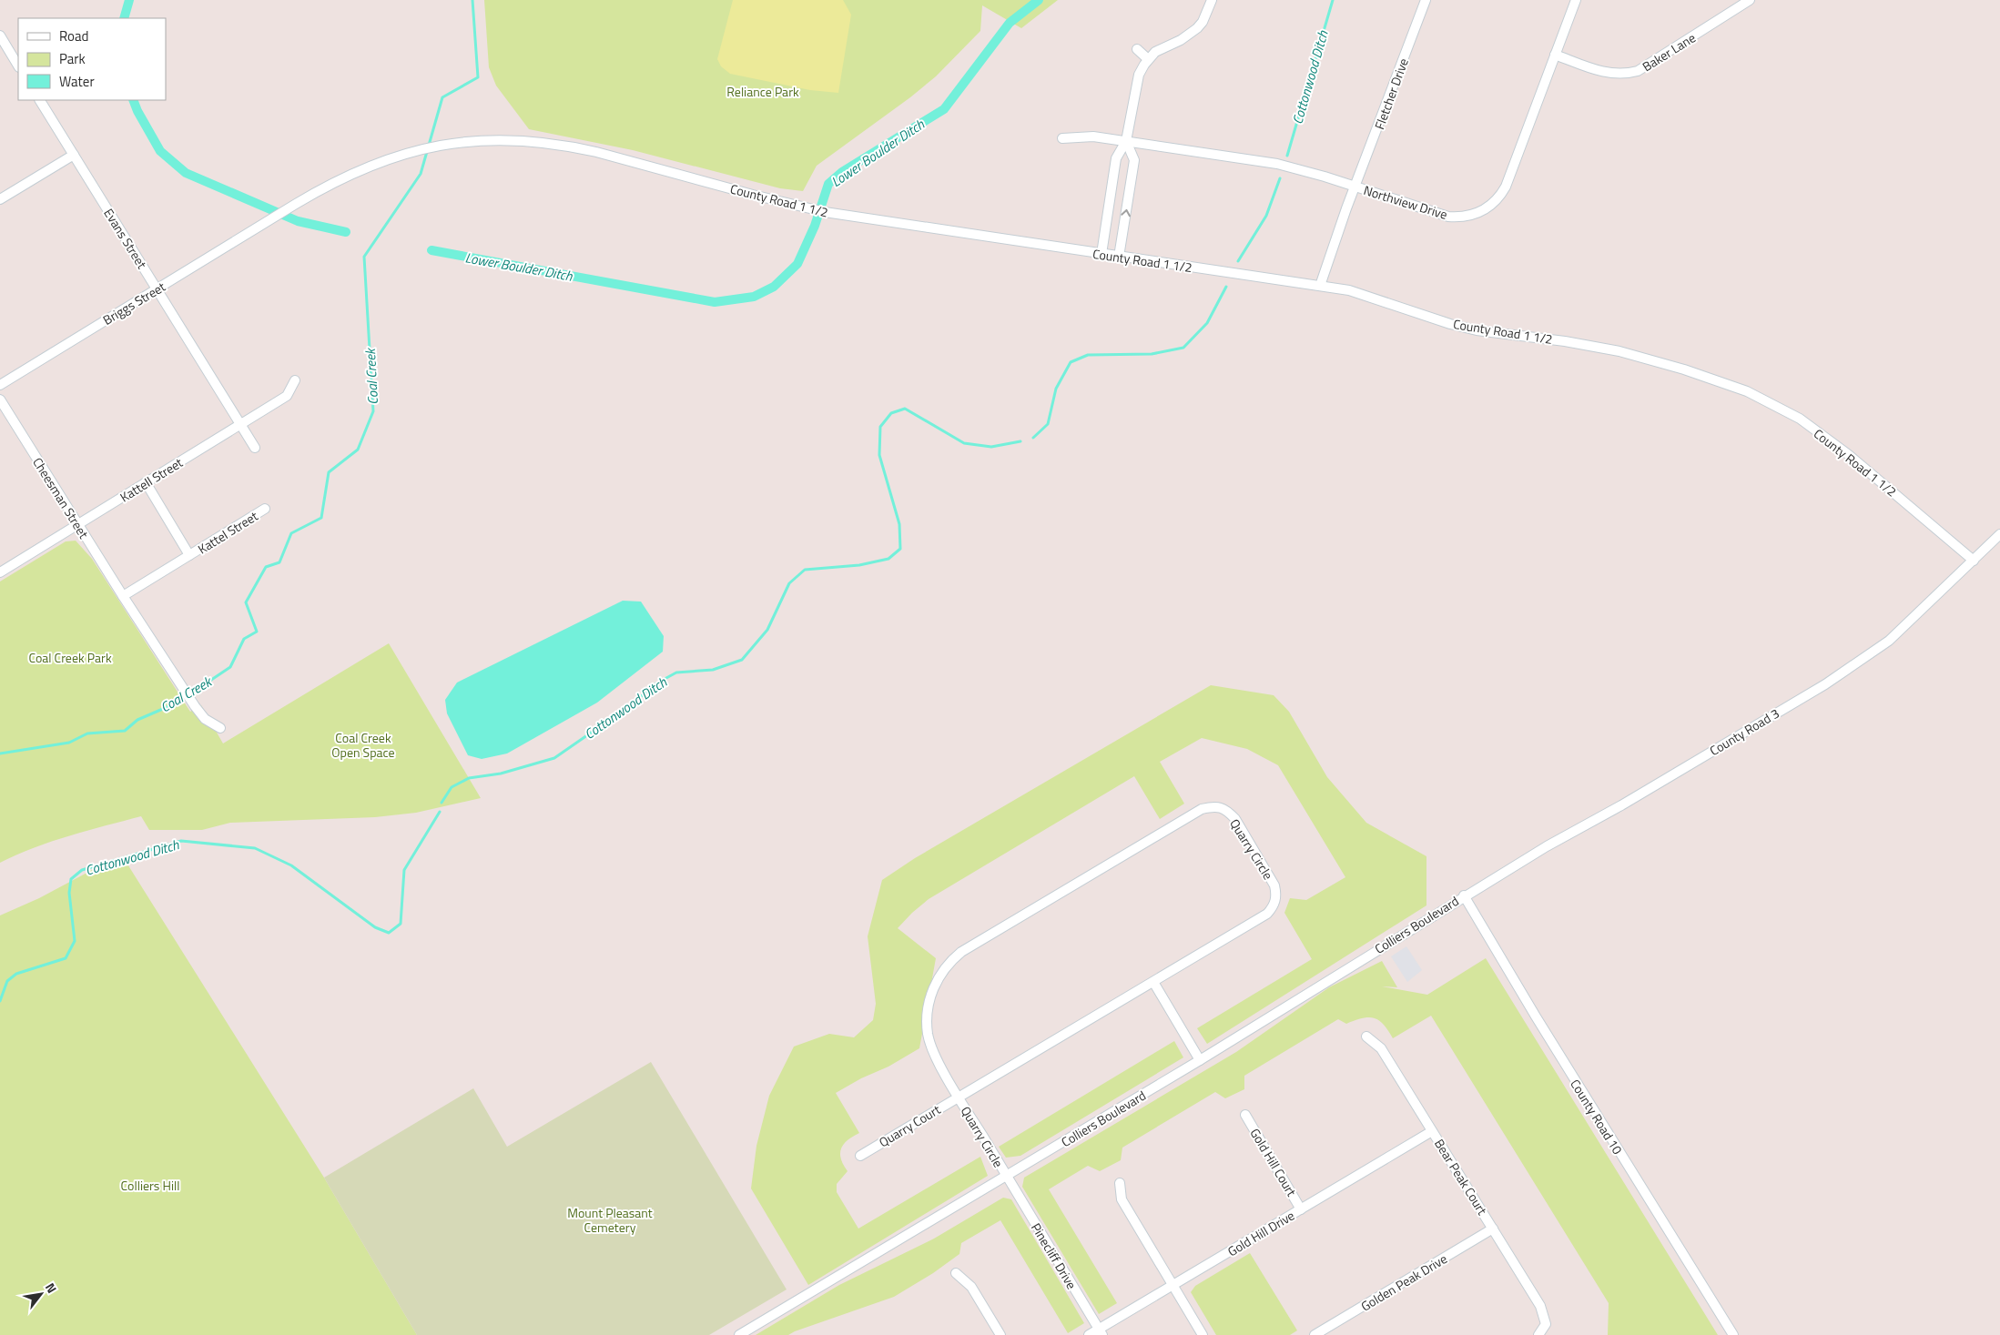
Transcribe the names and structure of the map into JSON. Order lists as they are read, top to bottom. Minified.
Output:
{"streets":{"street":["Baker Lane","Fletcher Drive","County Road 1 1/2","Northview Drive","Evans Street","Briggs Street","Kattell Street","Cheesman Street","Kattel Street","County Road 3","Quarry Circle","Colliers Boulevard","County Road 10","Quarry Court","Gold Hill Court","Bear Peak Court","Gold Hill Drive","Pinecliff Drive","Golden Peak Drive"]},"crossings":[["Baker Lane","Northview Drive"],["Fletcher Drive","County Road 1 1/2"],["Fletcher Drive","Northview Drive"],["County Road 1 1/2","Briggs Street"],["County Road 1 1/2","County Road 3"],["Evans Street","Briggs Street"],["Evans Street","Kattell Street"],["Kattell Street","Cheesman Street"],["Kattell Street","Kattel Street"],["Cheesman Street","Kattel Street"],["County Road 3","Colliers Boulevard"],["County Road 3","County Road 10"],["Quarry Circle","Colliers Boulevard"],["Quarry Circle","Quarry Court"],["Quarry Circle","Pinecliff Drive"],["Colliers Boulevard","County Road 10"],["Colliers Boulevard","Pinecliff Drive"],["Gold Hill Court","Gold Hill Drive"],["Bear Peak Court","Gold Hill Drive"],["Bear Peak Court","Golden Peak Drive"],["Gold Hill Drive","Pinecliff Drive"]],"water":["Cottonwood Ditch","Lower Boulder Ditch","Coal Creek"],"parks":["Reliance Park","Coal Creek Park","Coal Creek Open Space","Colliers Hill","Mount Pleasant Cemetery"],"legend":["Road","Park","Water"],"north":"top right"}
